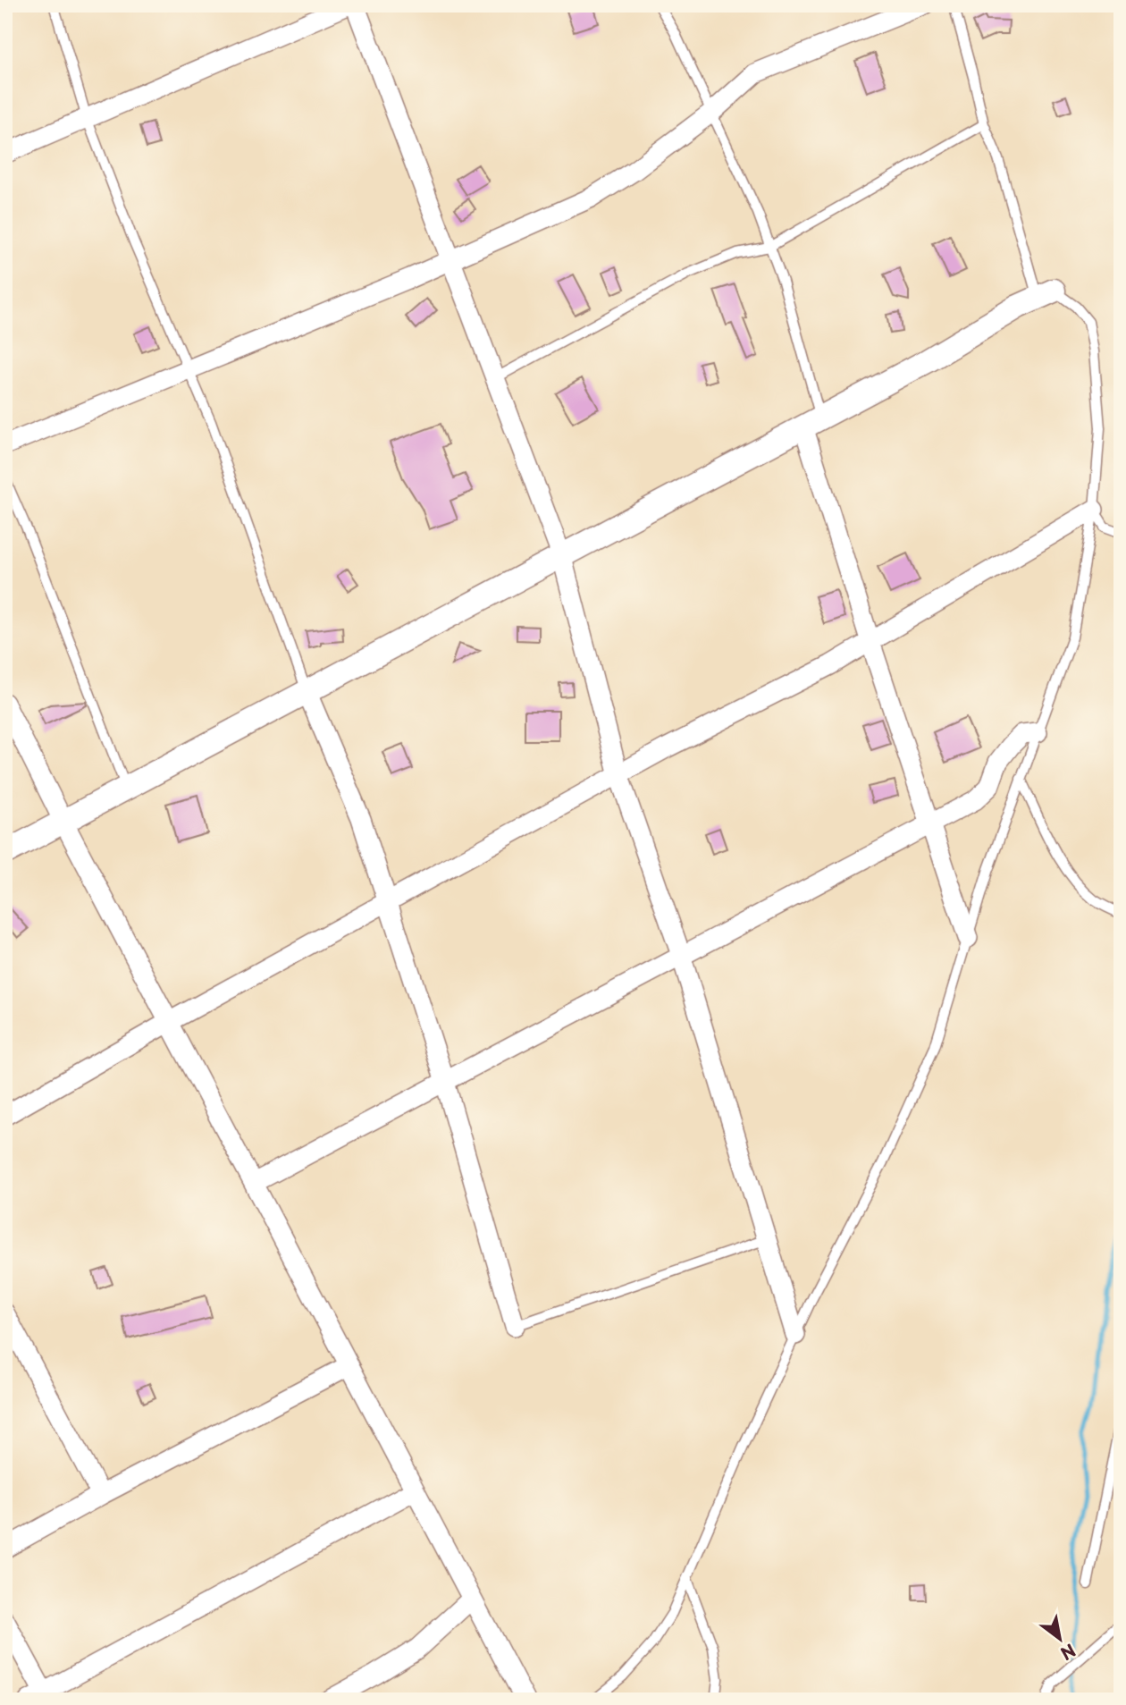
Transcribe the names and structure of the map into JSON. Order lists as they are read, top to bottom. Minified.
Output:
{"north":"bottom right"}
